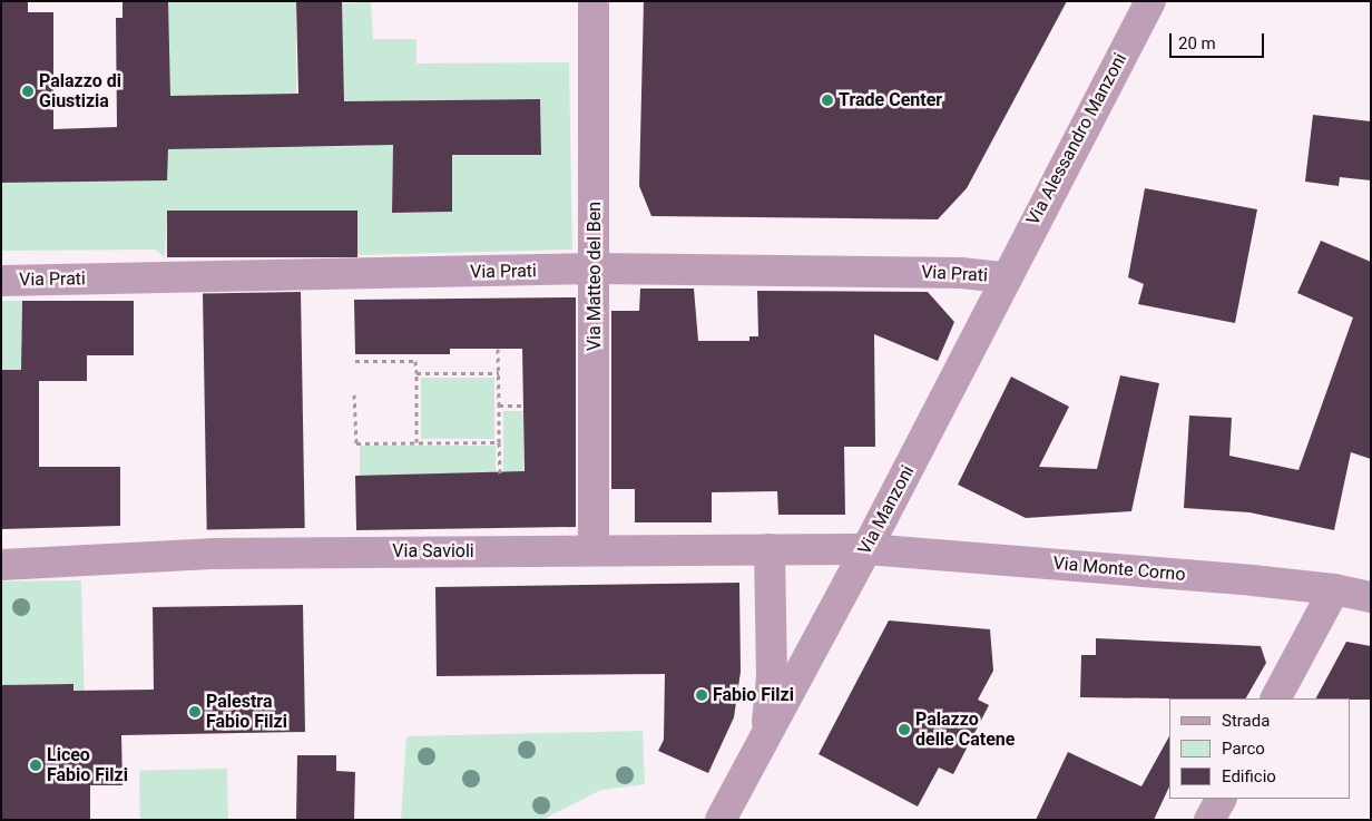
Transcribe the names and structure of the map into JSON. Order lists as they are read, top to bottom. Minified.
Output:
{"streets":{"street":["Via Alessandro Manzoni","Via Prati","Via Matteo del Ben","Via Manzoni","Via Savioli","Via Monte Corno"]},"crossings":[["Via Alessandro Manzoni","Via Prati"],["Via Alessandro Manzoni","Via Manzoni"],["Via Prati","Via Matteo del Ben"],["Via Prati","Via Manzoni"],["Via Matteo del Ben","Via Savioli"],["Via Manzoni","Via Savioli"],["Via Manzoni","Via Monte Corno"],["Via Savioli","Via Monte Corno"]],"places":["Palazzo di Giustizia","Trade Center","Fabio Filzi","Palestra Fabio Filzi","Palazzo delle Catene","Liceo Fabio Filzi"],"legend":["Strada","Parco","Edificio"],"scale_bar":"20 m"}
